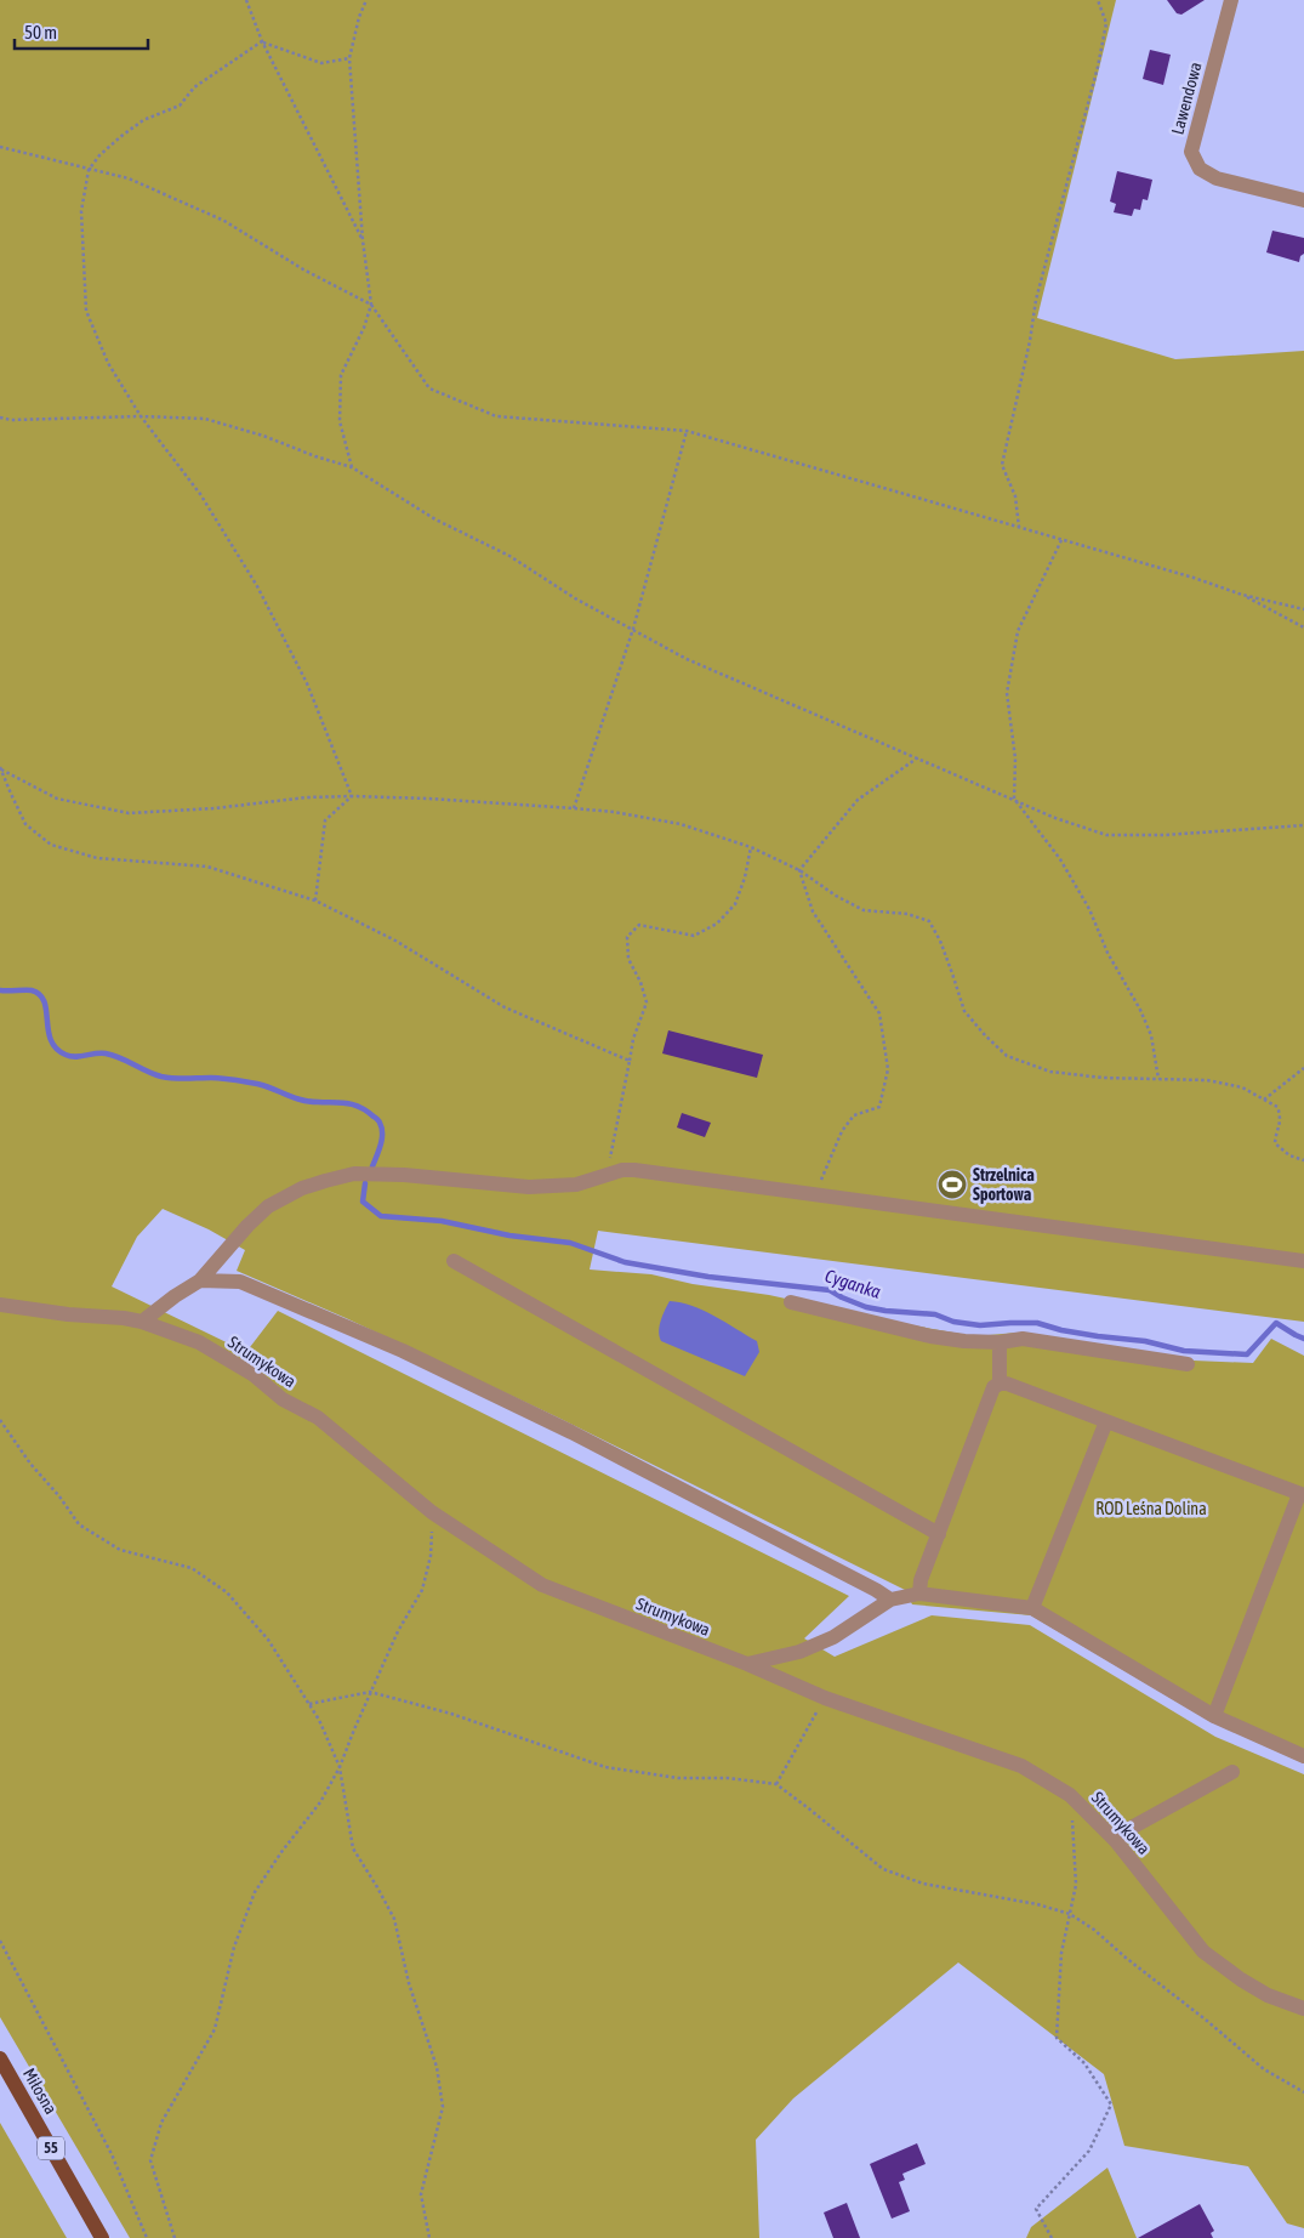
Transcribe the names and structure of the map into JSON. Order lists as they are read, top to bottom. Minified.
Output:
{"streets":{"main road":["Miłosna","55"],"street":["Lawendowa","Strumykowa"]},"water":["Cyganka"],"parks":["ROD Leśna Dolina"],"places":{"sports":["Strzelnica Sportowa"]},"scale_bar":"50 m"}
